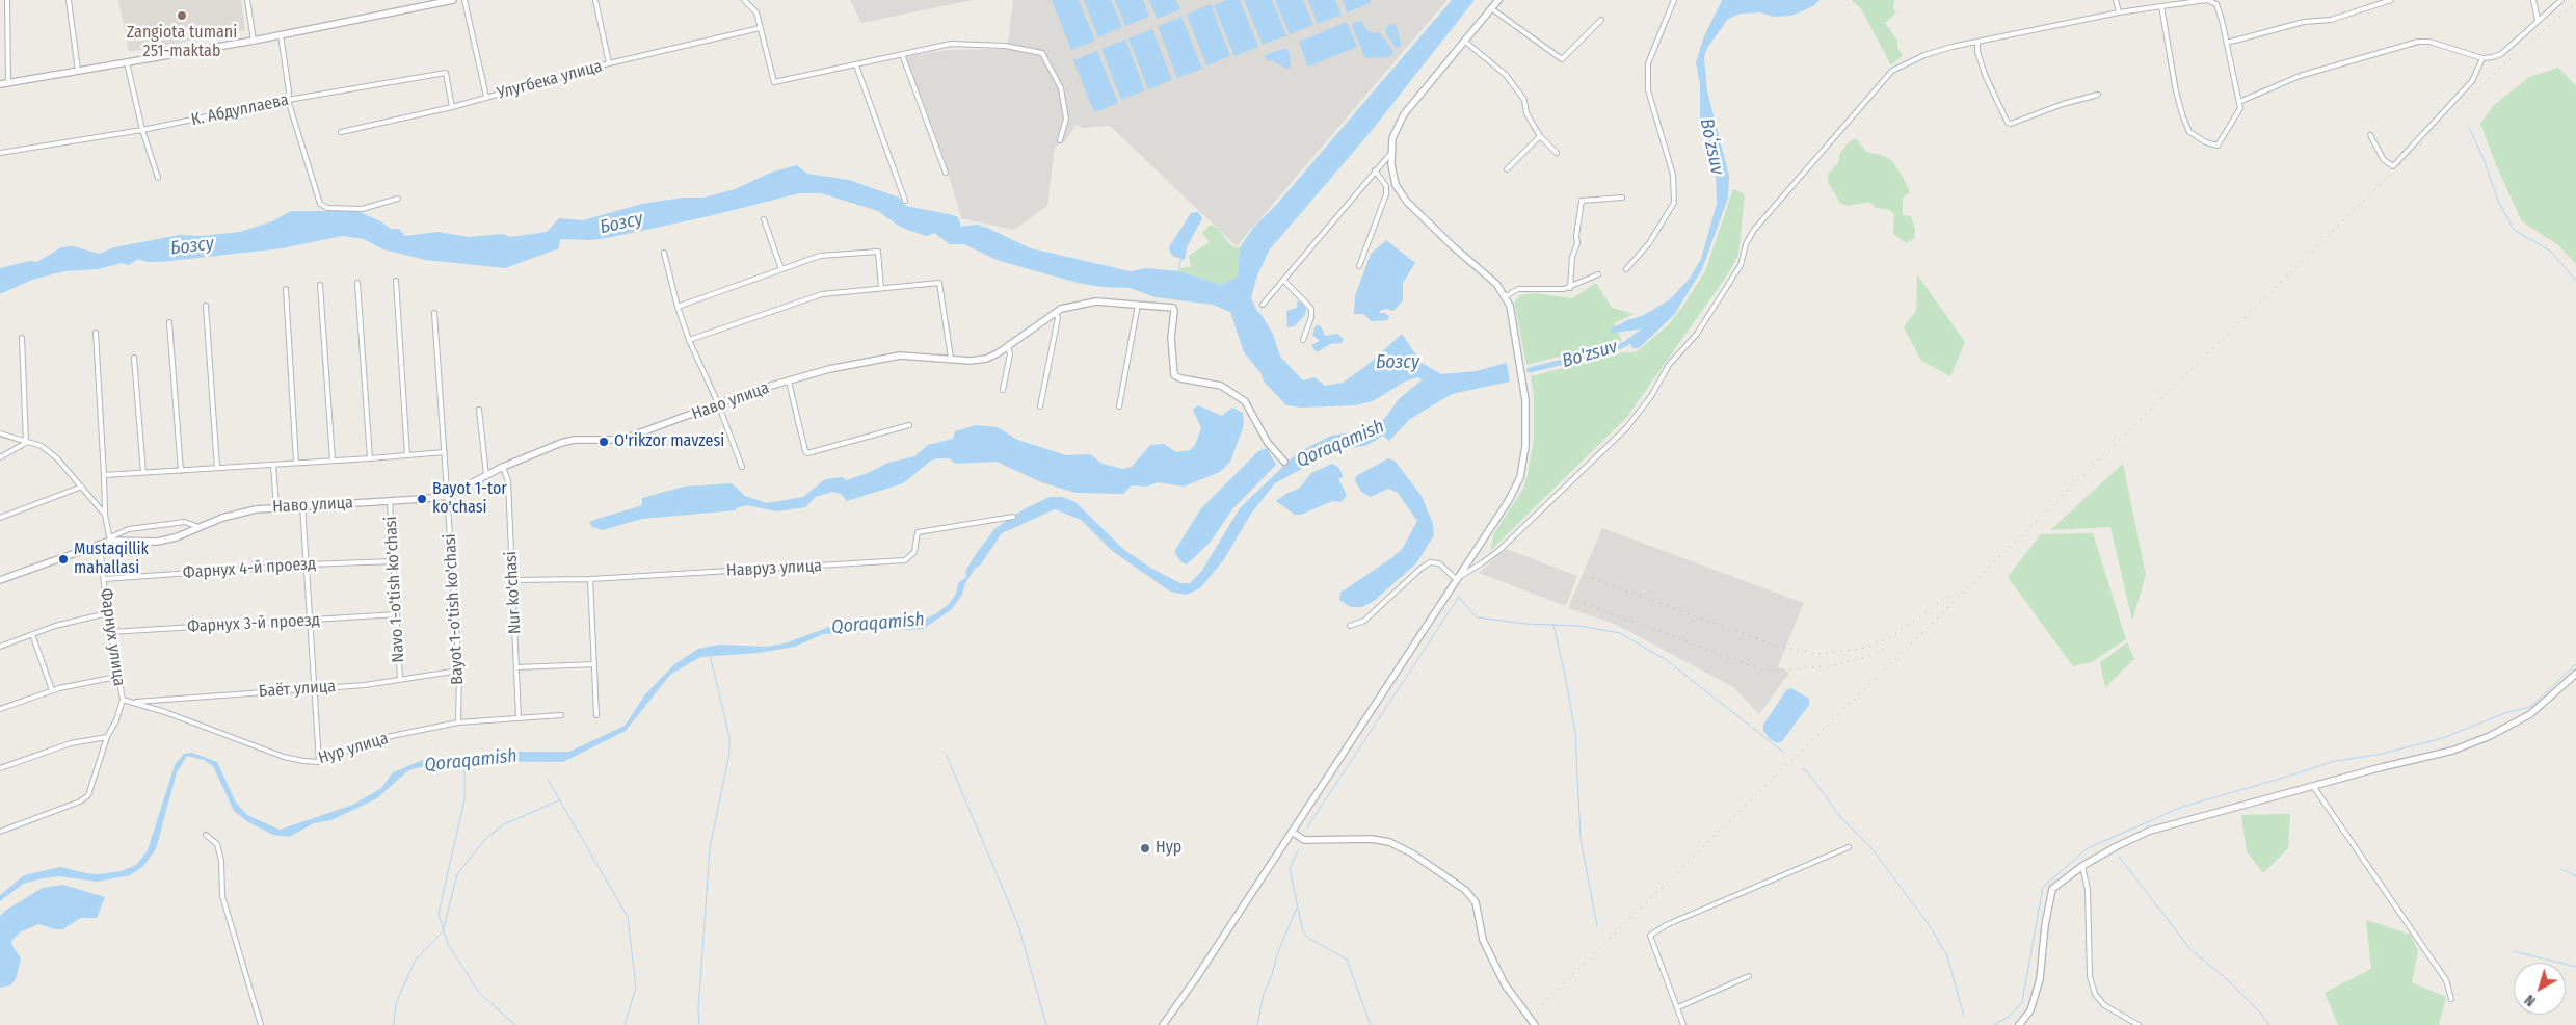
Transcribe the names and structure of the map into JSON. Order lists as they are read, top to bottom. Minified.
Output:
{"streets":{"street":["Улугбека улица","К. Абдуллаева","Наво улица","Фарнух 4-й проезд","Навруз улица","Navo 1-o'tish ko'chasi","Nur ko'chasi","Bayot 1-o'tish ko'chasi","Фарнух 3-й проезд","Фарнух улица","Баёт улица","Нур улица"]},"crossings":[["Улугбека улица","К. Абдуллаева"],["Наво улица","Navo 1-o'tish ko'chasi"],["Наво улица","Nur ko'chasi"],["Наво улица","Bayot 1-o'tish ko'chasi"],["Фарнух 4-й проезд","Navo 1-o'tish ko'chasi"],["Фарнух 4-й проезд","Фарнух улица"],["Навруз улица","Nur ko'chasi"],["Navo 1-o'tish ko'chasi","Фарнух 3-й проезд"],["Navo 1-o'tish ko'chasi","Баёт улица"],["Nur ko'chasi","Нур улица"],["Bayot 1-o'tish ko'chasi","Баёт улица"],["Bayot 1-o'tish ko'chasi","Нур улица"],["Фарнух 3-й проезд","Фарнух улица"],["Фарнух улица","Нур улица"],["Баёт улица","Нур улица"]],"water":["Boʻzsuv","Бозсу","Bo'zsuv","Qoraqamish"],"places":["Zangiota tumani 251-maktab","O'rikzor mavzesi","Bayot 1-tor ko'chasi","Mustaqillik mahallasi","Нур"],"north":"bottom left"}
